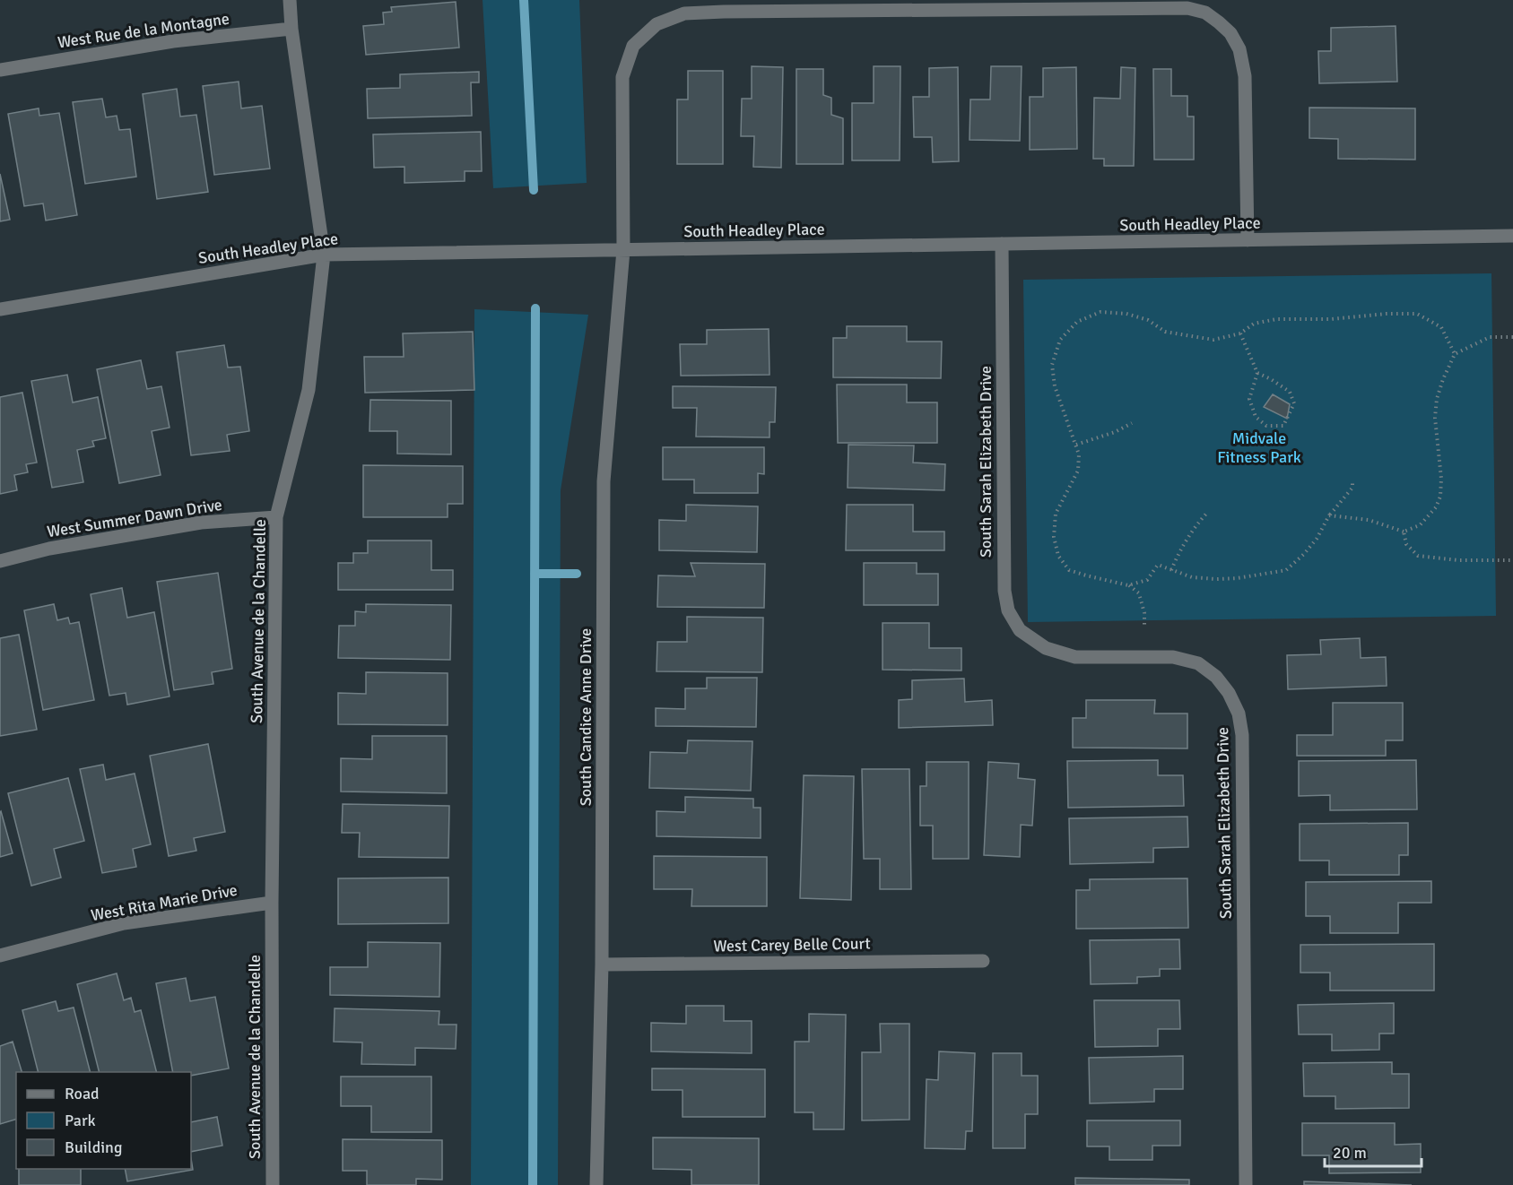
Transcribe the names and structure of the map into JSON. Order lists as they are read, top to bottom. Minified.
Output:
{"streets":{"street":["West Rue de la Montagne","South Headley Place","South Sarah Elizabeth Drive","West Summer Dawn Drive","South Avenue de la Chandelle","South Candice Anne Drive","West Rita Marie Drive","West Carey Belle Court"]},"crossings":[["West Rue de la Montagne","South Avenue de la Chandelle"],["South Headley Place","South Sarah Elizabeth Drive"],["South Headley Place","South Avenue de la Chandelle"],["South Headley Place","South Candice Anne Drive"],["West Summer Dawn Drive","South Avenue de la Chandelle"],["South Avenue de la Chandelle","West Rita Marie Drive"],["South Candice Anne Drive","West Carey Belle Court"]],"parks":["Midvale Fitness Park"],"legend":["Road","Park","Building"],"scale_bar":"20 m"}
